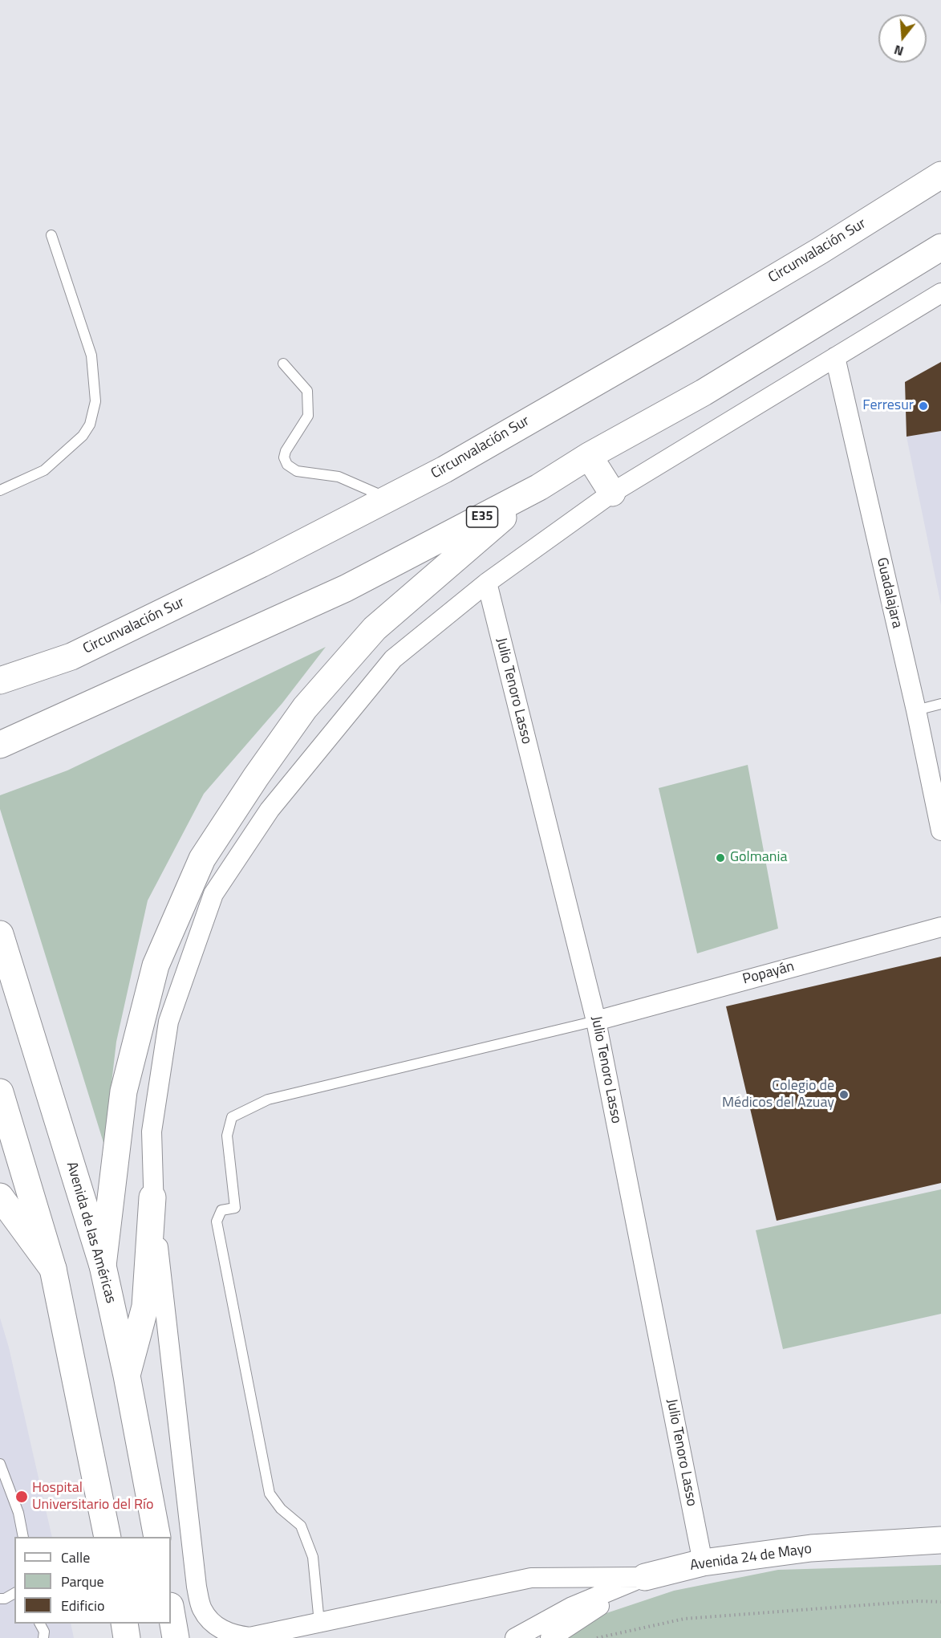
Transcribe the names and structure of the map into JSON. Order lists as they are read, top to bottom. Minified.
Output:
{"streets":{"main road":["Circunvalación Sur","E35","Avenida de las Américas","Avenida 24 de Mayo"],"street":["Guadalajara","Julio Tenoro Lasso","Popayán"]},"crossings":[["Julio Tenoro Lasso","Popayán"],["Julio Tenoro Lasso","Avenida 24 de Mayo"]],"places":["Ferresur","Golmania","Colegio de Médicos del Azuay","Hospital Universitario del Río"],"legend":["Calle","Parque","Edificio"],"north":"bottom"}
